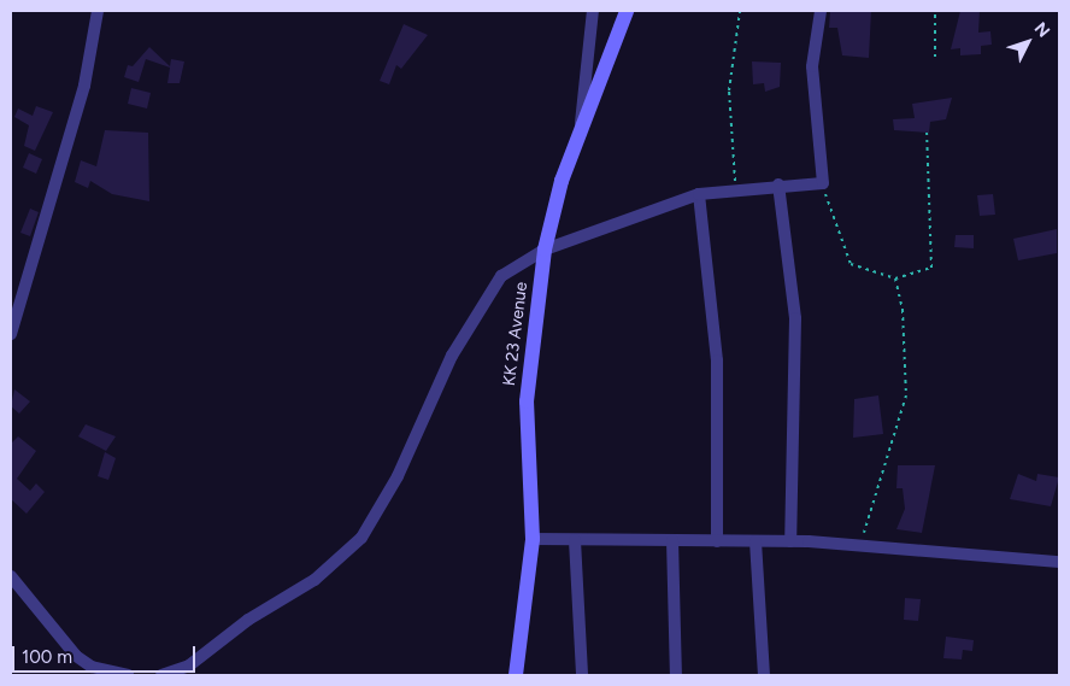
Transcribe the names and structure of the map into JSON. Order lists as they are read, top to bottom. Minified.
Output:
{"streets":{"main road":["KK 23 Avenue"]},"scale_bar":"100 m","north":"top right"}
